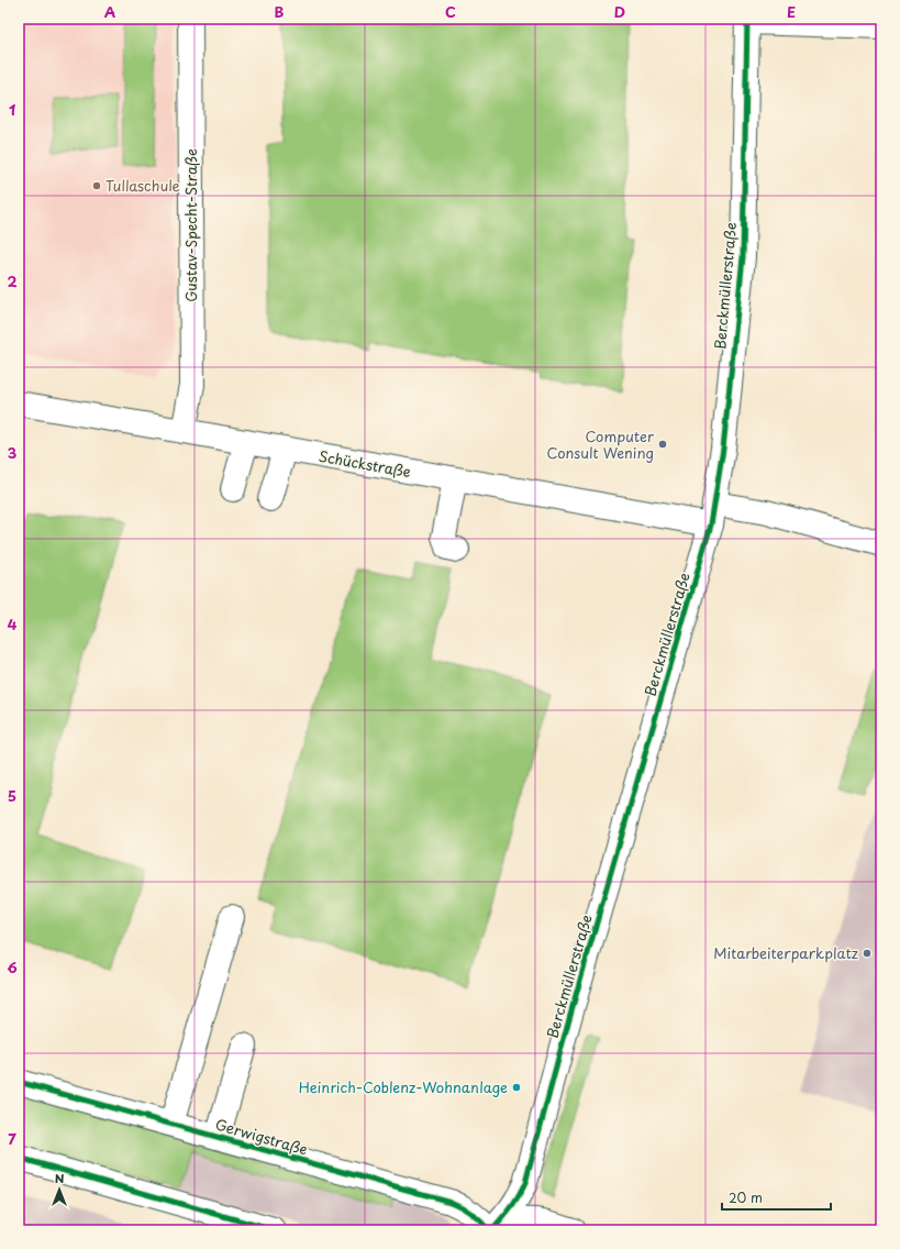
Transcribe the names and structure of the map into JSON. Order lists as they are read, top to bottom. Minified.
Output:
{"streets":{"street":["Gustav-Specht-Straße","Berckmüllerstraße","Schückstraße","Gerwigstraße"]},"crossings":[["Gustav-Specht-Straße","Schückstraße"],["Berckmüllerstraße","Schückstraße"]],"places":["Tullaschule","Computer Consult Wening","Mitarbeiterparkplatz","Heinrich-Coblenz-Wohnanlage"],"scale_bar":"20 m","north":"top","grid":{"columns":["A","B","C","D","E"],"rows":["1","2","3","4","5","6","7"]}}
